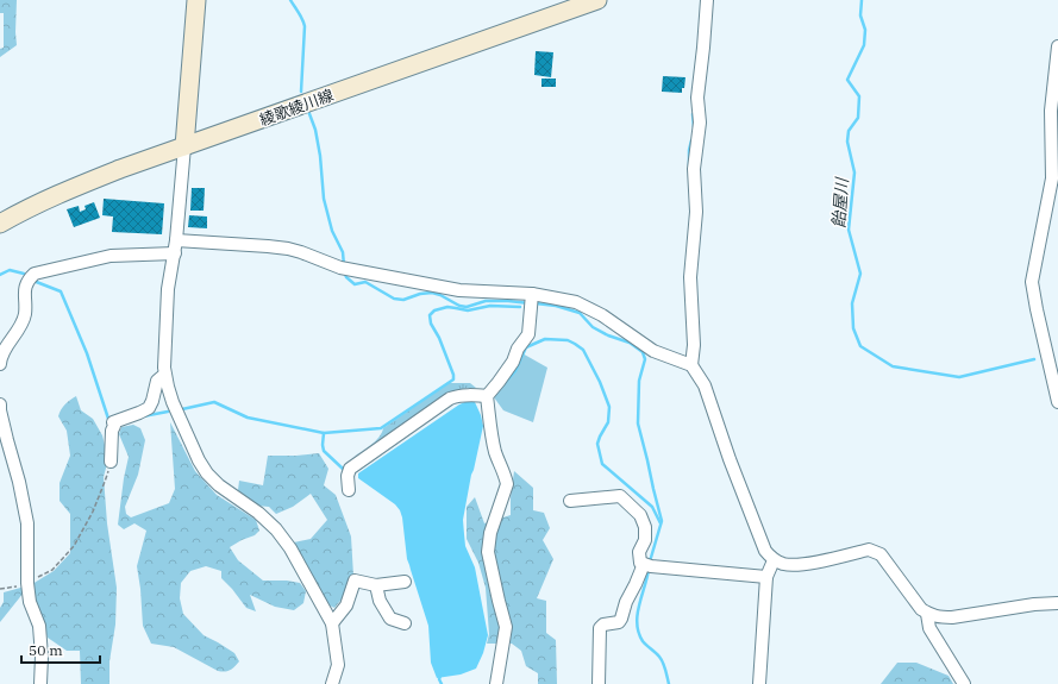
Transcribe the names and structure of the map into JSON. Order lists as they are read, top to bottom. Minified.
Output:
{"streets":{"main road":["綾歌綾川線"]},"water":["飴屋川"],"scale_bar":"50 m"}
